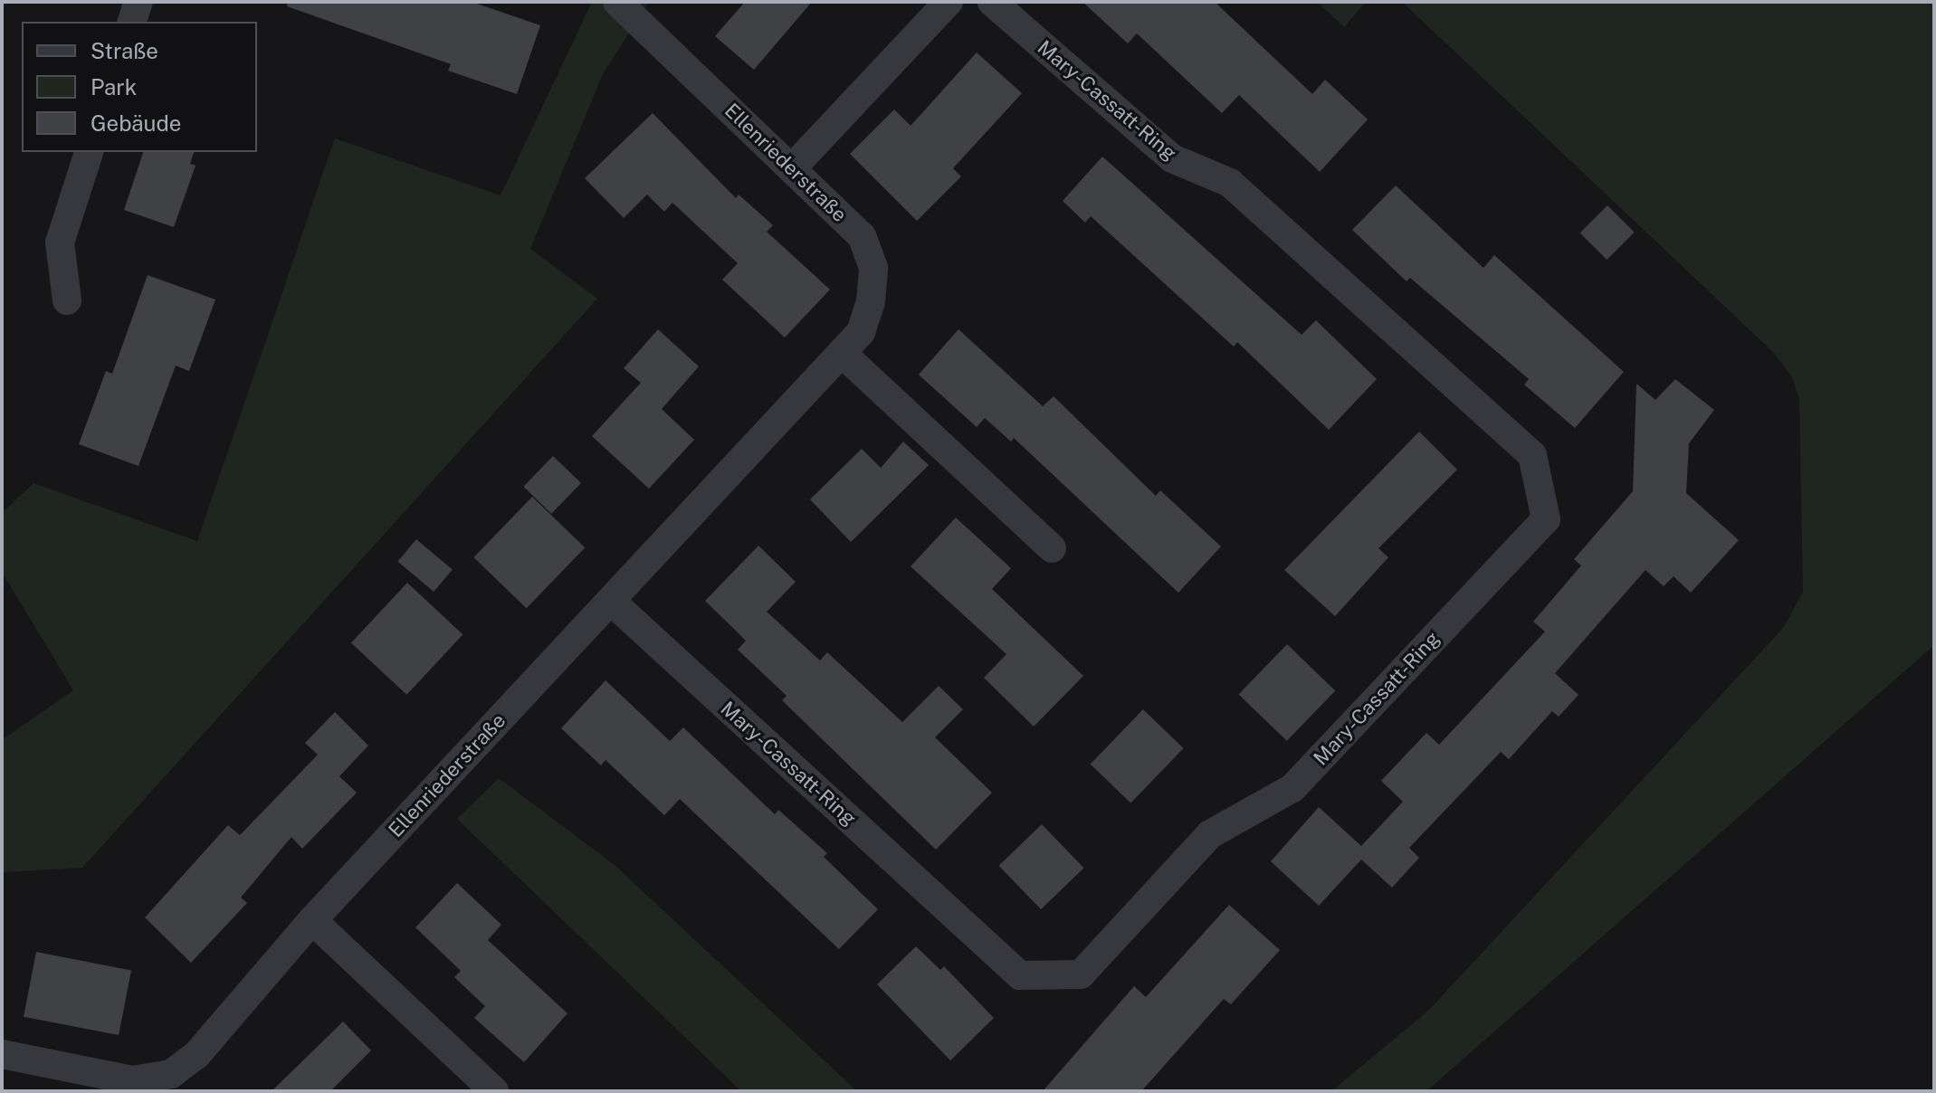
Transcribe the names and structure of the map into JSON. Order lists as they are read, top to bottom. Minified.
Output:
{"streets":{"street":["Mary-Cassatt-Ring","Ellenriederstraße"]},"crossings":[["Mary-Cassatt-Ring","Ellenriederstraße"]],"legend":["Straße","Park","Gebäude"]}
